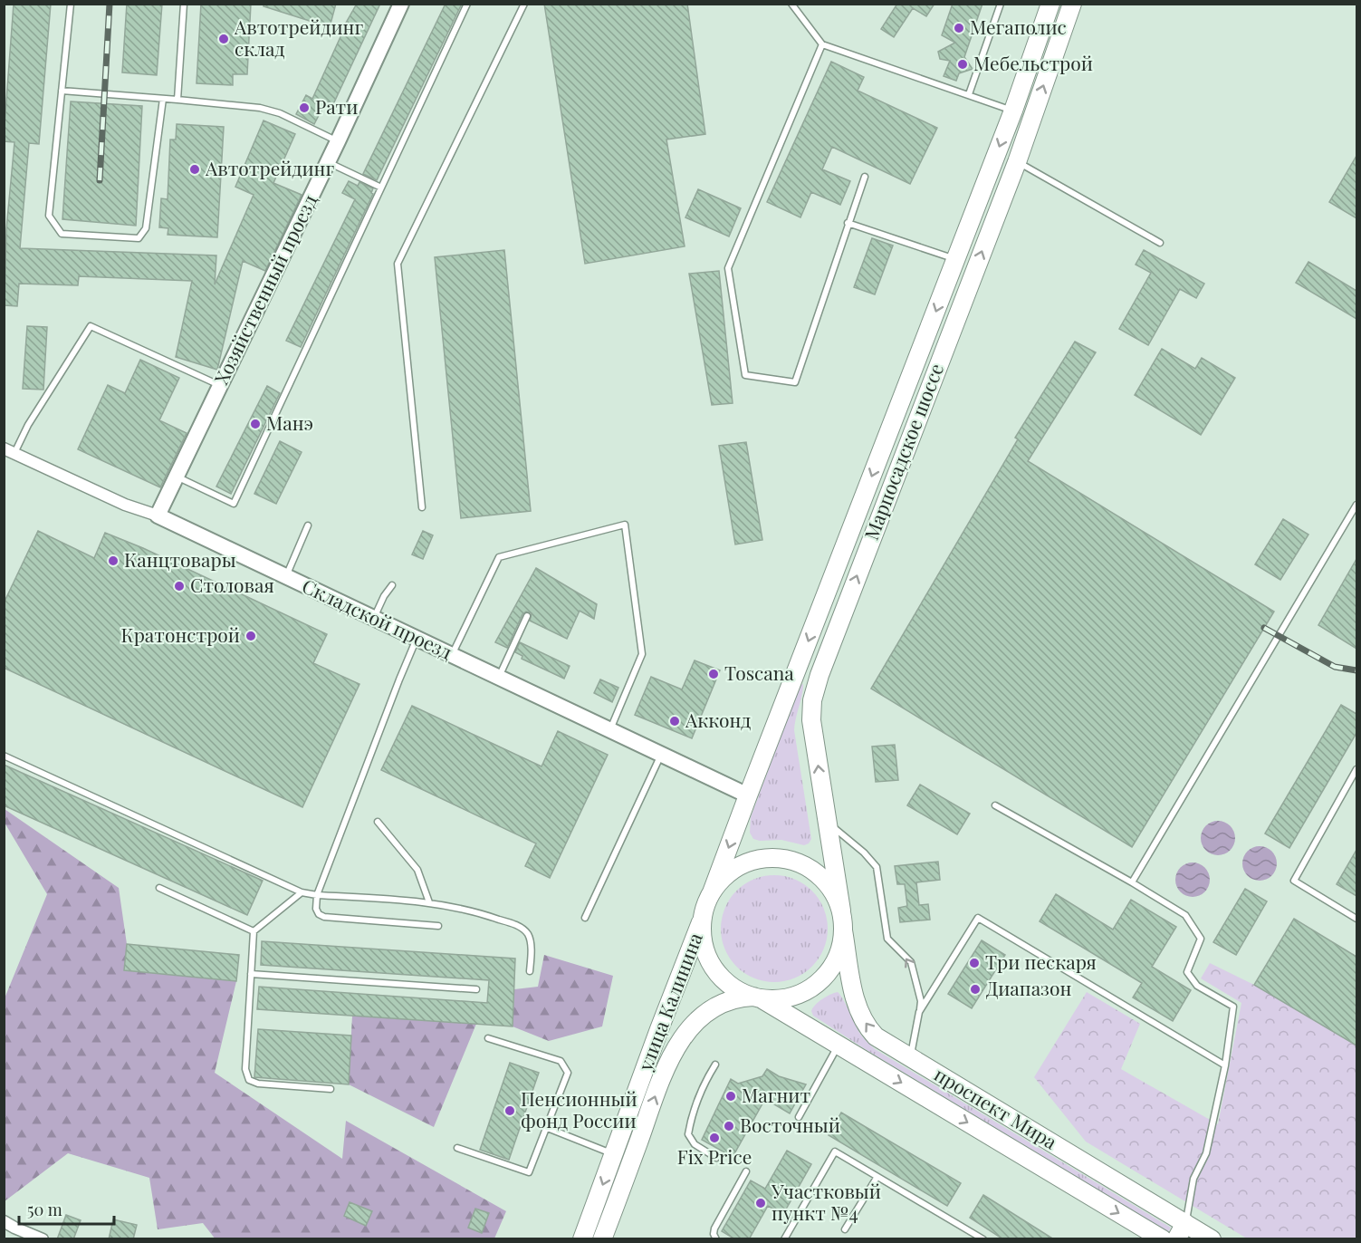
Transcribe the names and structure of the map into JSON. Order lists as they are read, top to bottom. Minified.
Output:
{"streets":{"main road":["Марпосадское шоссе","улица Калинина","проспект Мира"],"street":["Хозяйственный проезд","Складской проезд"]},"crossings":[["Хозяйственный проезд","Складской проезд"],["Марпосадское шоссе","Складской проезд"],["Марпосадское шоссе","улица Калинина"],["Марпосадское шоссе","проспект Мира"],["улица Калинина","проспект Мира"]],"places":["Мегаполис","Автотрейдинг склад","Мебельстрой","Рати","Автотрейдинг","Манэ","Канцтовары","Столовая","Кратонстрой","Toscana","Акконд","Три пескаря","Диапазон","Магнит","Пенсионный фонд России","Восточный","Fix Price","Участковый пункт №4"],"scale_bar":"50 m"}
